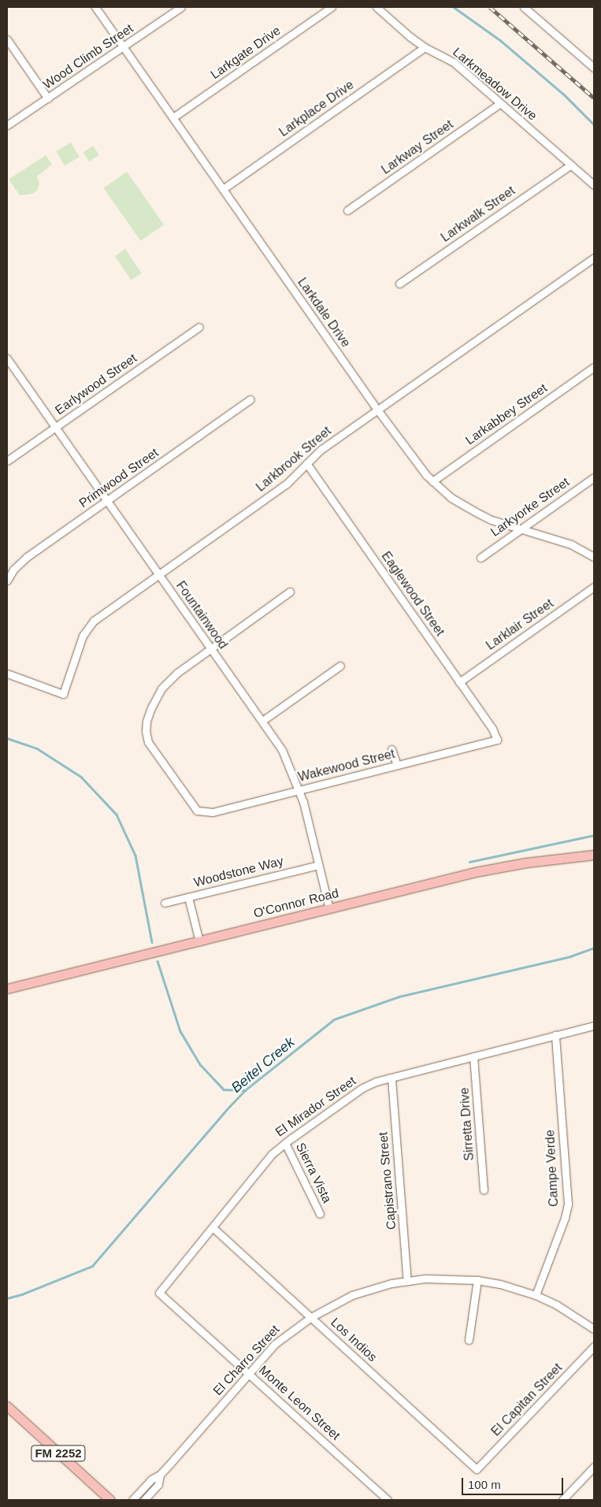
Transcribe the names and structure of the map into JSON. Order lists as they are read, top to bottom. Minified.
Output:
{"streets":{"main road":["O'Connor Road","FM 2252"],"street":["Larkgate Drive","Wood Climb Street","Larkmeadow Drive","Larkplace Drive","Larkway Street","Larkwalk Street","Larkdale Drive","Earlywood Street","Larkabbey Street","Larkbrook Street","Primwood Street","Larkyorke Street","Eaglewood Street","Fountainwood","Larklair Street","Wakewood Street","Woodstone Way","El Mirador Street","Sirretta Drive","Campe Verde","Sierra Vista","Capistrano Street","Los Indios","El Charro Street","El Capitan Street","Monte Leon Street"]},"crossings":[["Larkgate Drive","Larkdale Drive"],["Wood Climb Street","Larkdale Drive"],["Larkmeadow Drive","Larkplace Drive"],["Larkmeadow Drive","Larkway Street"],["Larkmeadow Drive","Larkwalk Street"],["Larkplace Drive","Larkdale Drive"],["Larkdale Drive","Larkabbey Street"],["Larkdale Drive","Larkbrook Street"],["Larkdale Drive","Larkyorke Street"],["Earlywood Street","Fountainwood"],["Larkbrook Street","Eaglewood Street"],["Larkbrook Street","Fountainwood"],["Primwood Street","Fountainwood"],["Eaglewood Street","Larklair Street"],["Eaglewood Street","Wakewood Street"],["Fountainwood","Wakewood Street"],["Fountainwood","Woodstone Way"],["Fountainwood","O'Connor Road"],["El Mirador Street","Sirretta Drive"],["El Mirador Street","Campe Verde"],["El Mirador Street","Sierra Vista"],["El Mirador Street","Capistrano Street"],["El Mirador Street","Los Indios"],["El Mirador Street","Monte Leon Street"],["Campe Verde","El Charro Street"],["Capistrano Street","El Charro Street"],["Los Indios","El Charro Street"],["Los Indios","El Capitan Street"],["El Charro Street","Monte Leon Street"]],"water":["Beitel Creek"],"scale_bar":"100 m"}
